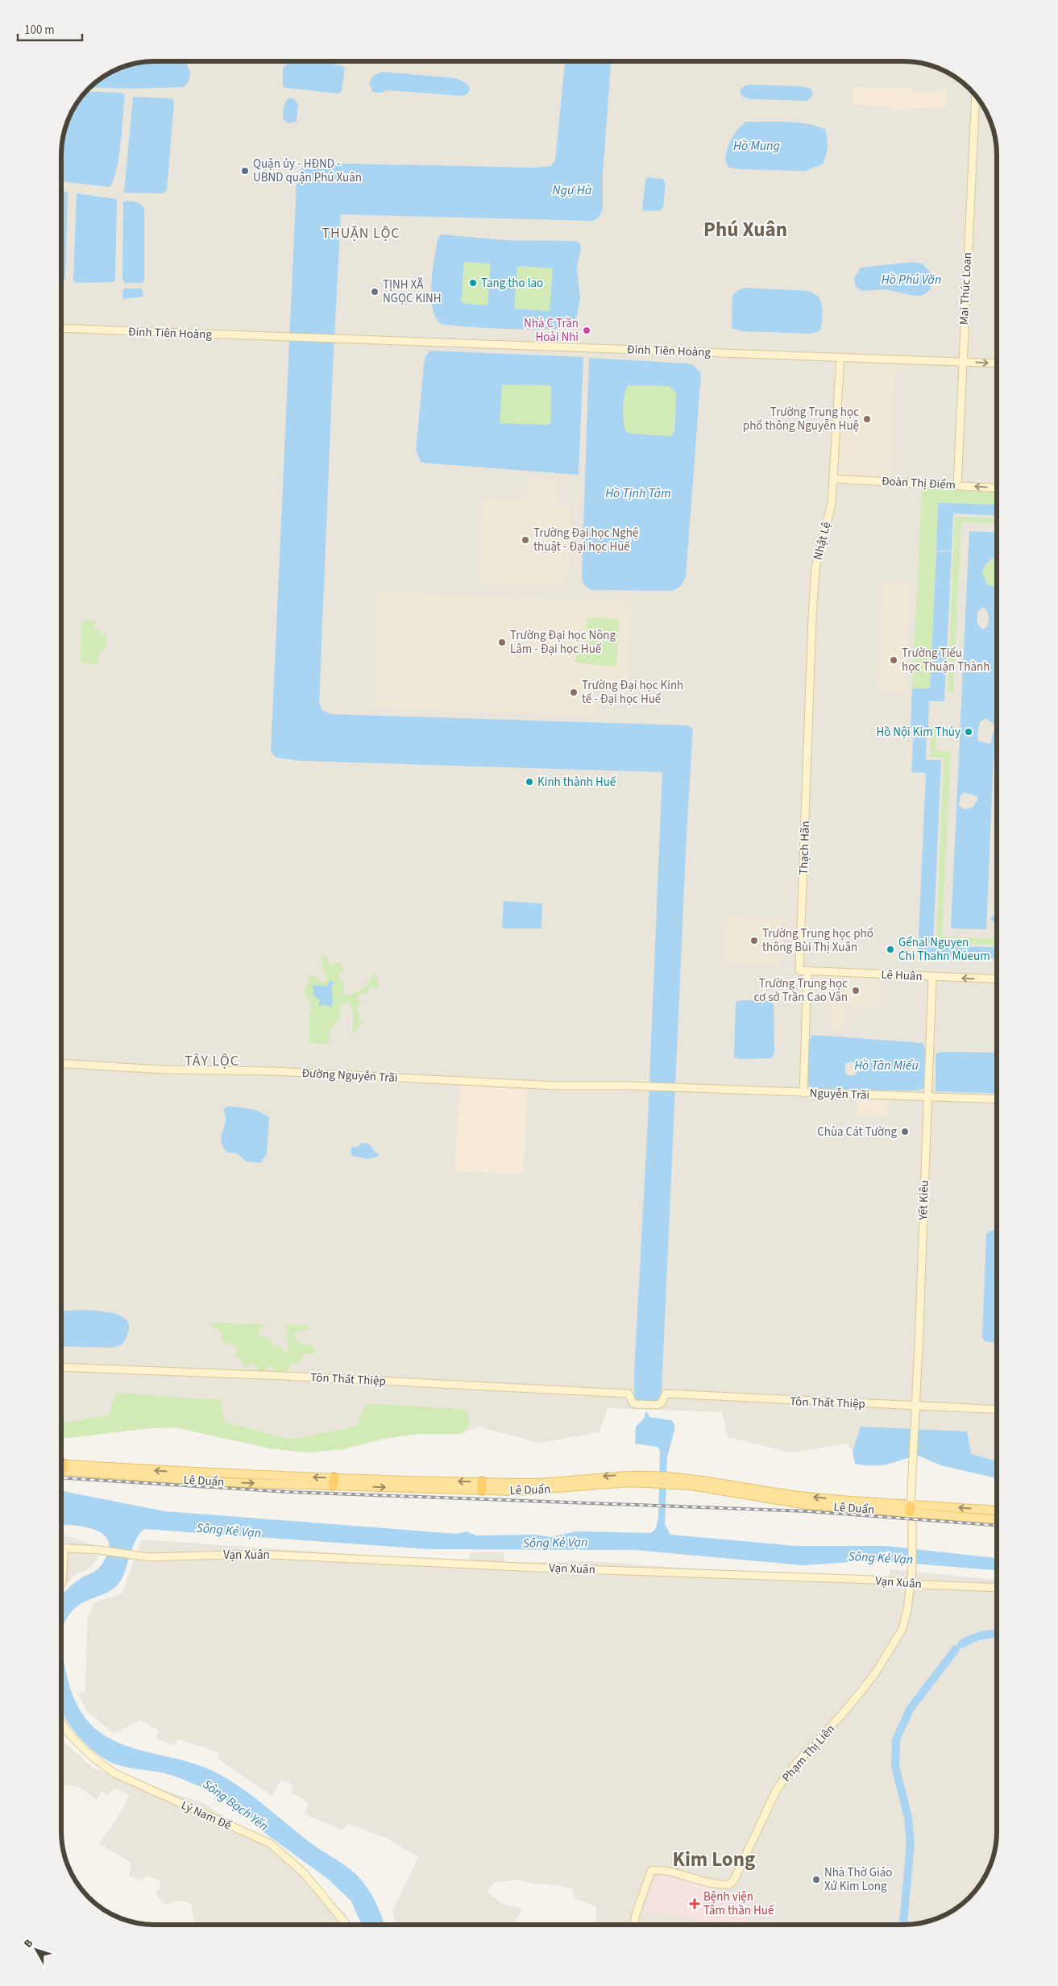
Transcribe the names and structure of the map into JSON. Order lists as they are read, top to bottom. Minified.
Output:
{"streets":{"main road":["Lê Duẩn"],"street":["Mai Thúc Loan","Đinh Tiên Hoàng","Đoàn Thị Điểm","Nhật Lệ","Thạch Hãn","Lê Huân","Đường Nguyễn Trãi","Nguyễn Trãi","Yết Kiêu","Tôn Thất Thiệp","Vạn Xuân","Phạm Thị Liên","Lý Nam Đế"]},"crossings":[["Mai Thúc Loan","Đinh Tiên Hoàng"],["Mai Thúc Loan","Đoàn Thị Điểm"],["Đinh Tiên Hoàng","Nhật Lệ"],["Đoàn Thị Điểm","Nhật Lệ"],["Nhật Lệ","Thạch Hãn"],["Thạch Hãn","Lê Huân"],["Lê Huân","Yết Kiêu"],["Đường Nguyễn Trãi","Nguyễn Trãi"],["Nguyễn Trãi","Yết Kiêu"],["Yết Kiêu","Tôn Thất Thiệp"],["Yết Kiêu","Lê Duẩn"],["Yết Kiêu","Phạm Thị Liên"],["Lê Duẩn","Phạm Thị Liên"],["Vạn Xuân","Phạm Thị Liên"]],"districts":["Phú Xuân","THUẬN LỘC","TÂY LỘC","Kim Long"],"water":["Hồ Mung","Ngự Hà","Hồ Phú Văn","Hồ Tịnh Tâm","Hồ Tân Miếu","Sông Kẻ Vạn","Sông Bạch Yến"],"places":{"other":["Quận ủy - HĐND - UBND quận Phú Xuân","Tang tho lao","TỊNH XÃ NGỌC KINH","Nhà C Trần Hoài Nhi","Trường Trung học phổ thông Nguyễn Huệ","Trường Đại học Nghệ thuật - Đại học Huế","Trường Đại học Nông Lâm - Đại học Huế","Trường Tiểu học Thuận Thành","Trường Đại học Kinh tế - Đại học Huế","Hồ Nội Kim Thủy","Kinh thành Huế","Trường Trung học phổ thông Bùi Thị Xuân","Gểnal Nguyen Chi Thahn Múeum","Trường Trung học cơ sở Trần Cao Vân","Chùa Cát Tường","Nhà Thờ Giáo Xứ Kim Long"],"health":["Bệnh viện Tâm thần Huế"]},"scale_bar":"100 m","north":"top left"}
